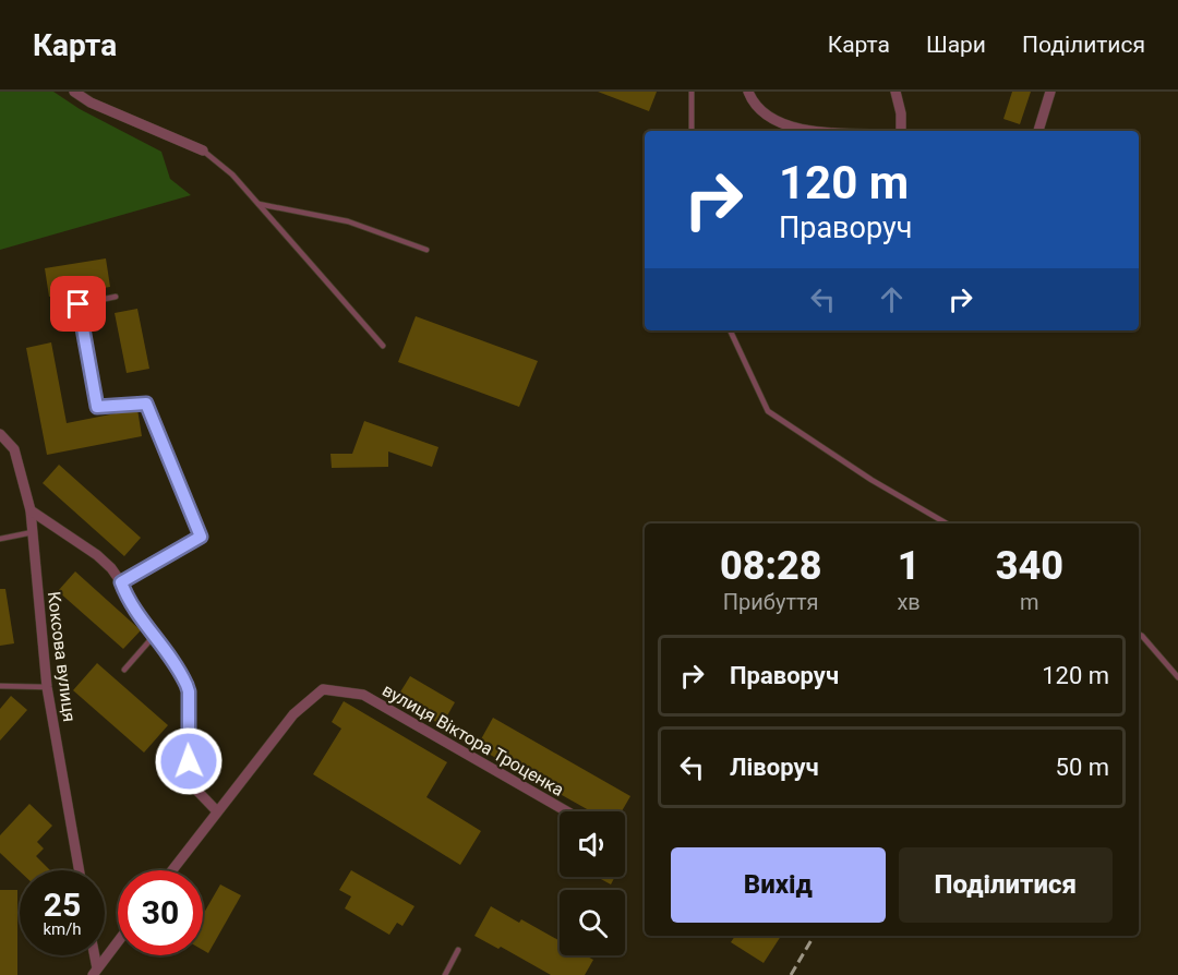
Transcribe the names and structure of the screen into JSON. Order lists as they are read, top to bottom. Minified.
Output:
{"streets":{"street":["Коксова вулиця","вулиця Віктора Троценка"]},"page":{"header":"Карта","nav":["Карта","Шари","Поділитися"],"turn":["120 m","Праворуч"],"eta":["08:28","Прибуття","1","хв","340","m"],"list":[{"name":"Праворуч","value":"120 m"},{"name":"Ліворуч","value":"50 m"}],"buttons":["Вихід","Поділитися"],"speed":"25 km/h","limit":"30"}}
